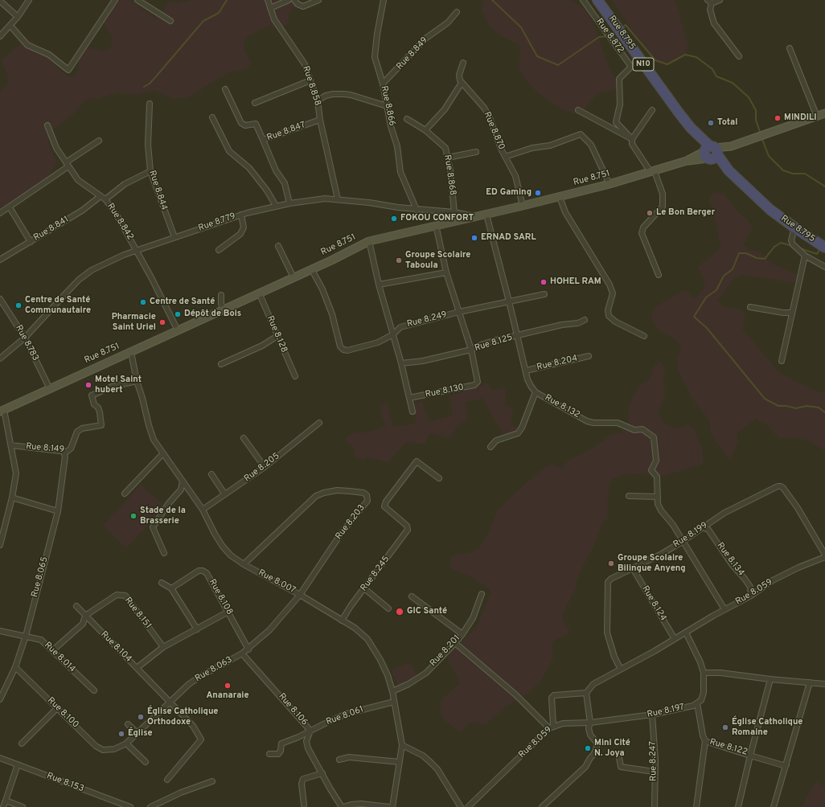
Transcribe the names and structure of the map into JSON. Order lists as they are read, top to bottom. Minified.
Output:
{"streets":{"highway":["Rue 8.795","N10"],"main road":["Rue 8.751"],"street":["Rue 8.872","Rue 8.849","Rue 8.858","Rue 8.866","Rue 8.870","Rue 8.847","Rue 8.868","Rue 8.844","Rue 8.842","Rue 8.779","Rue 8.841","Rue 8.249","Rue 8.128","Rue 8.783","Rue 8.125","Rue 8.204","Rue 8.130","Rue 8.132","Rue 8.149","Rue 8.205","Rue 8.203","Rue 8.199","Rue 8.134","Rue 8.245","Rue 8.065","Rue 8.007","Rue 8.059","Rue 8.108","Rue 8.124","Rue 8.151","Rue 8.104","Rue 8.201","Rue 8.014","Rue 8.063","Rue 8.106","Rue 8.197","Rue 8.100","Rue 8.061","Rue 8.122","Rue 8.247","Rue 8.153"]},"crossings":[["Rue 8.795","Rue 8.751"],["Rue 8.872","Rue 8.751"],["Rue 8.849","Rue 8.866"],["Rue 8.858","Rue 8.847"],["Rue 8.858","Rue 8.779"],["Rue 8.866","Rue 8.779"],["Rue 8.870","Rue 8.751"],["Rue 8.847","Rue 8.779"],["Rue 8.868","Rue 8.779"],["Rue 8.751","Rue 8.842"],["Rue 8.751","Rue 8.779"],["Rue 8.751","Rue 8.249"],["Rue 8.751","Rue 8.128"],["Rue 8.751","Rue 8.783"],["Rue 8.751","Rue 8.130"],["Rue 8.751","Rue 8.132"],["Rue 8.751","Rue 8.007"],["Rue 8.844","Rue 8.779"],["Rue 8.842","Rue 8.779"],["Rue 8.842","Rue 8.841"],["Rue 8.779","Rue 8.783"],["Rue 8.249","Rue 8.130"],["Rue 8.249","Rue 8.132"],["Rue 8.125","Rue 8.130"],["Rue 8.125","Rue 8.132"],["Rue 8.204","Rue 8.132"],["Rue 8.132","Rue 8.199"],["Rue 8.132","Rue 8.059"],["Rue 8.149","Rue 8.065"],["Rue 8.149","Rue 8.007"],["Rue 8.205","Rue 8.007"],["Rue 8.203","Rue 8.007"],["Rue 8.203","Rue 8.063"],["Rue 8.199","Rue 8.134"],["Rue 8.199","Rue 8.059"],["Rue 8.199","Rue 8.124"],["Rue 8.134","Rue 8.059"],["Rue 8.245","Rue 8.007"],["Rue 8.065","Rue 8.014"],["Rue 8.065","Rue 8.100"],["Rue 8.007","Rue 8.201"],["Rue 8.007","Rue 8.063"],["Rue 8.007","Rue 8.061"],["Rue 8.059","Rue 8.124"],["Rue 8.059","Rue 8.197"],["Rue 8.108","Rue 8.063"],["Rue 8.151","Rue 8.104"],["Rue 8.151","Rue 8.014"],["Rue 8.063","Rue 8.106"],["Rue 8.063","Rue 8.100"],["Rue 8.106","Rue 8.061"],["Rue 8.197","Rue 8.122"],["Rue 8.197","Rue 8.247"]],"places":["MINDILI","Total","ED Gaming","Le Bon Berger","FOKOU CONFORT","ERNAD SARL","Groupe Scolaire Taboula","HOHEL RAM","Centre de Santé","Centre de Santé Communautaire","Dépôt de Bois","Pharmacie Saint Uriel","Motel Saint hubert","Stade de la Brasserie","Groupe Scolaire Bilingue Anyeng","GIC Santé","Ananaraie","Église Catholique Orthodoxe","Église Catholique Romaine","Église","Mini Cité N. Joya"]}
